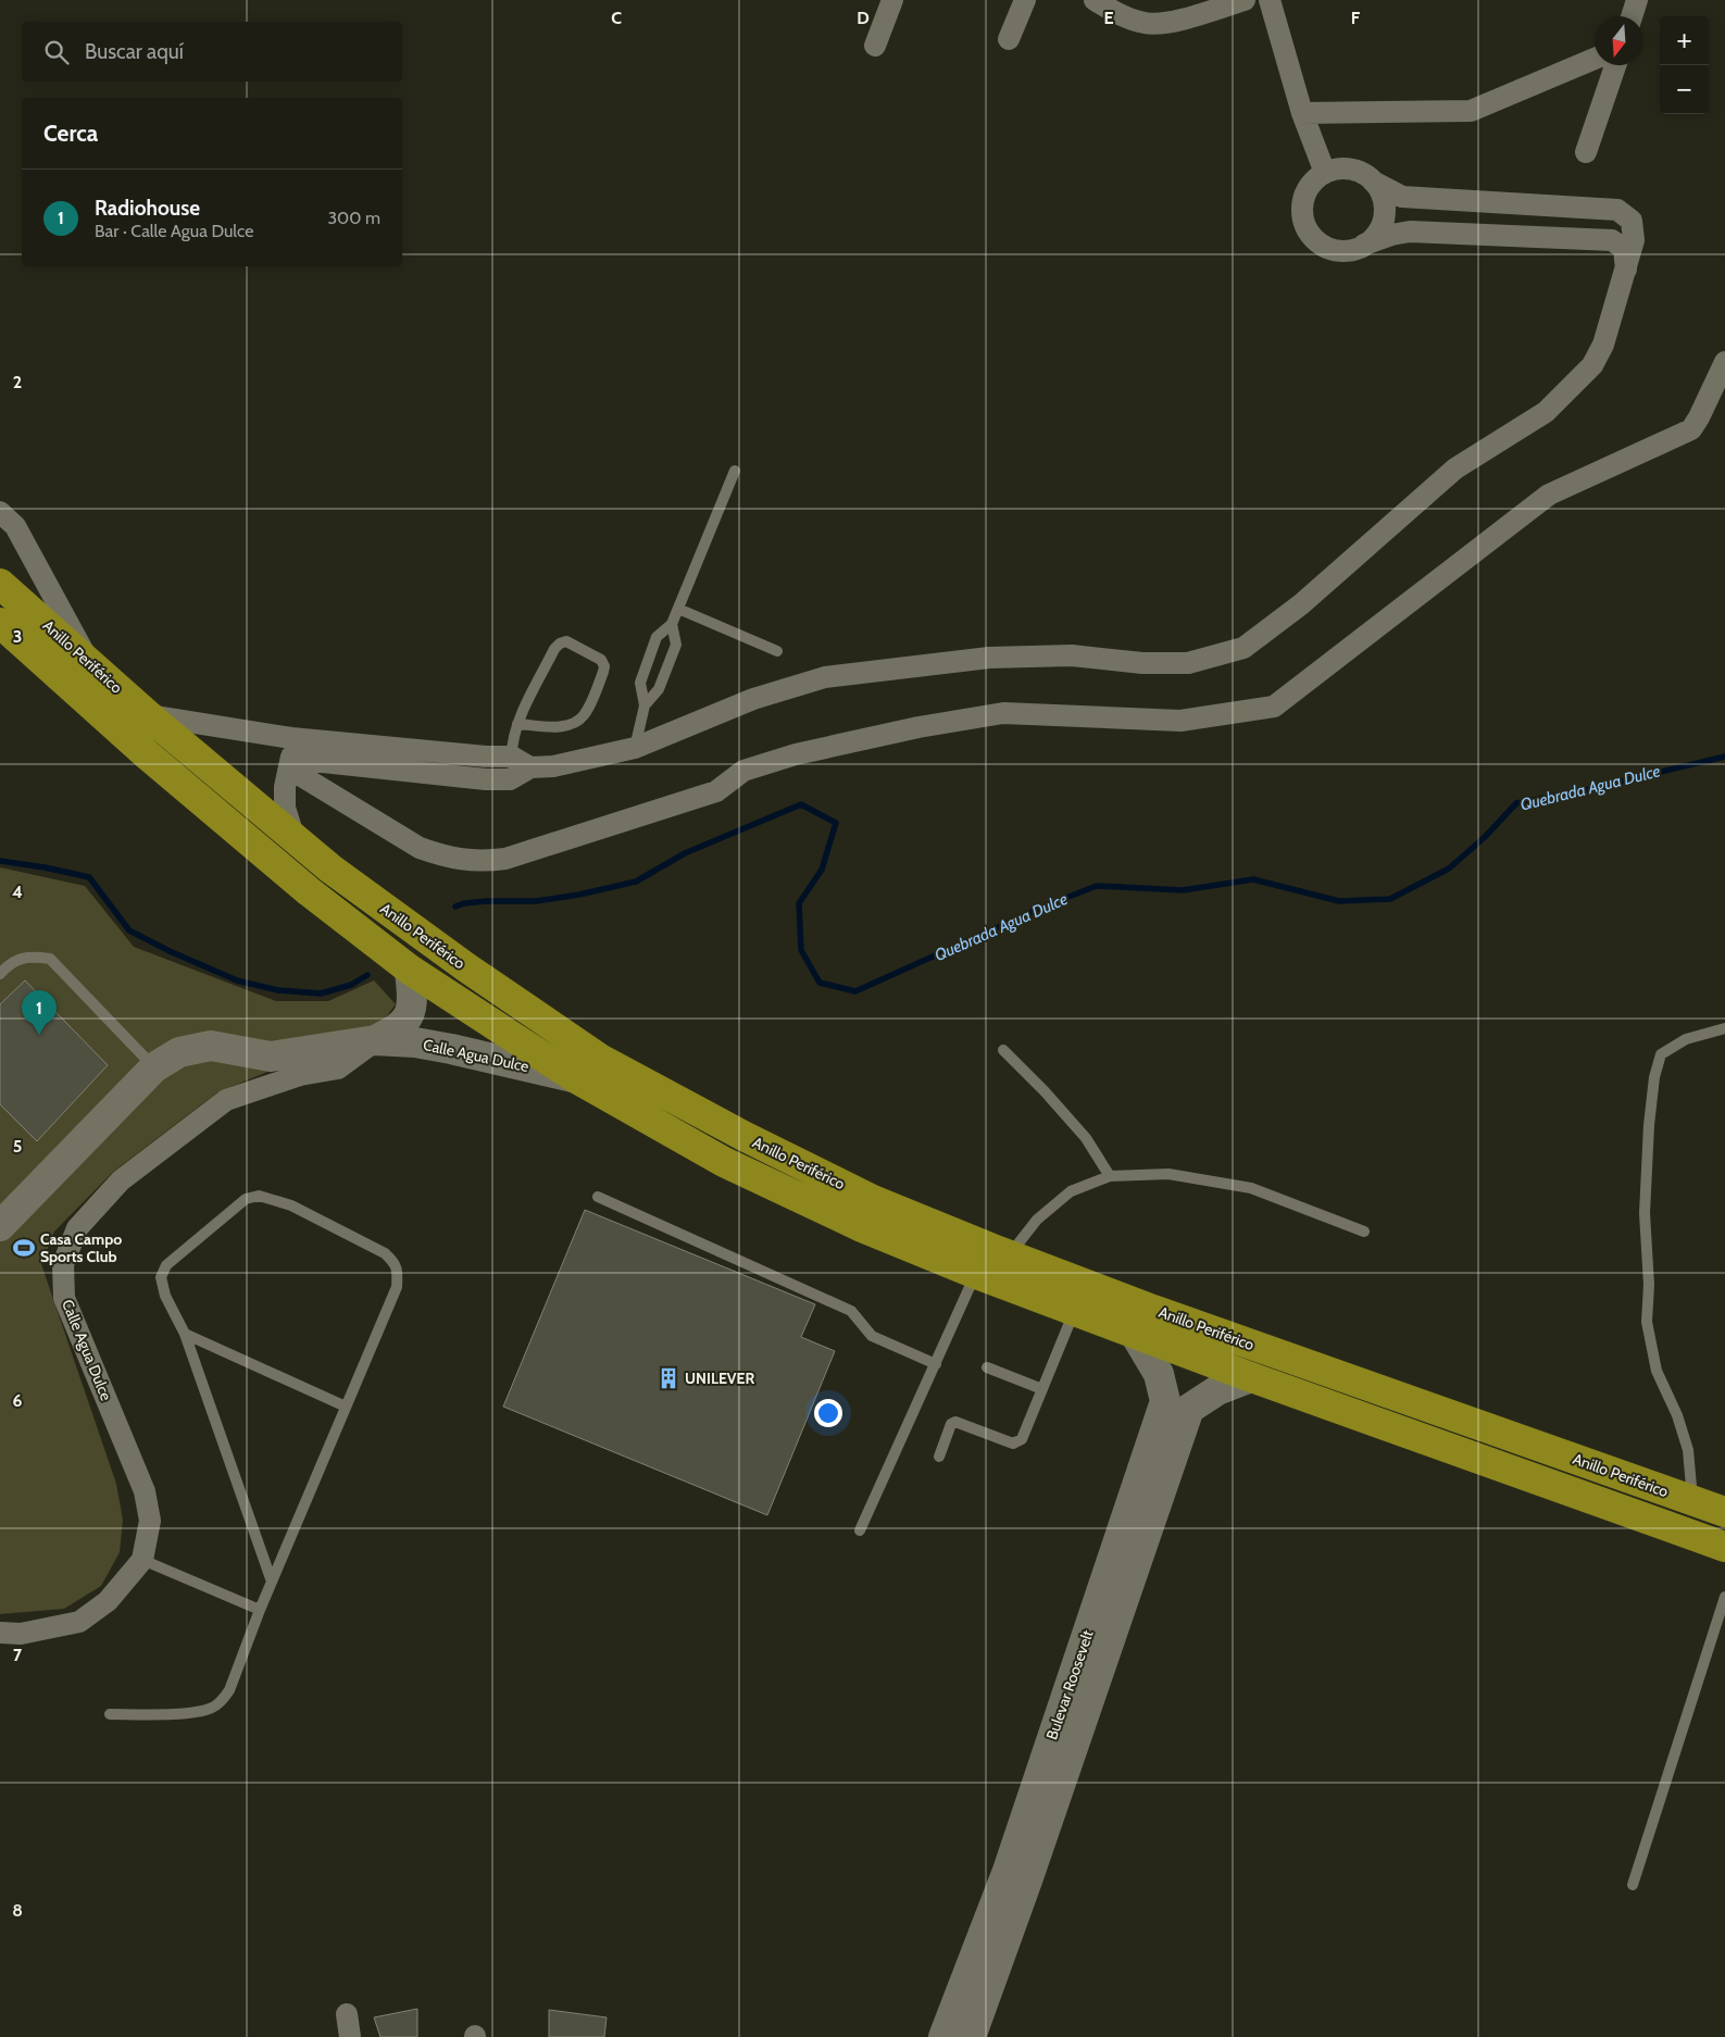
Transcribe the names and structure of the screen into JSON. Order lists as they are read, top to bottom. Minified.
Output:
{"streets":{"highway":["Anillo Periférico"],"main road":["Calle Agua Dulce","Bulevar Roosevelt"]},"crossings":[["Anillo Periférico","Calle Agua Dulce"]],"water":["Quebrada Agua Dulce"],"places":{"sports":["Casa Campo Sports Club"],"building":["UNILEVER"]},"north":"bottom","page":{"map_buttons":["+","−"],"search":"Buscar aquí","heading":"Cerca","list":[{"mark":"1","name":"Radiohouse","note":"Bar · Calle Agua Dulce","value":"300 m"}],"pins":"1"},"grid":{"columns":["C","D","E","F"],"rows":["2","3","4","5","6","7","8"]}}
